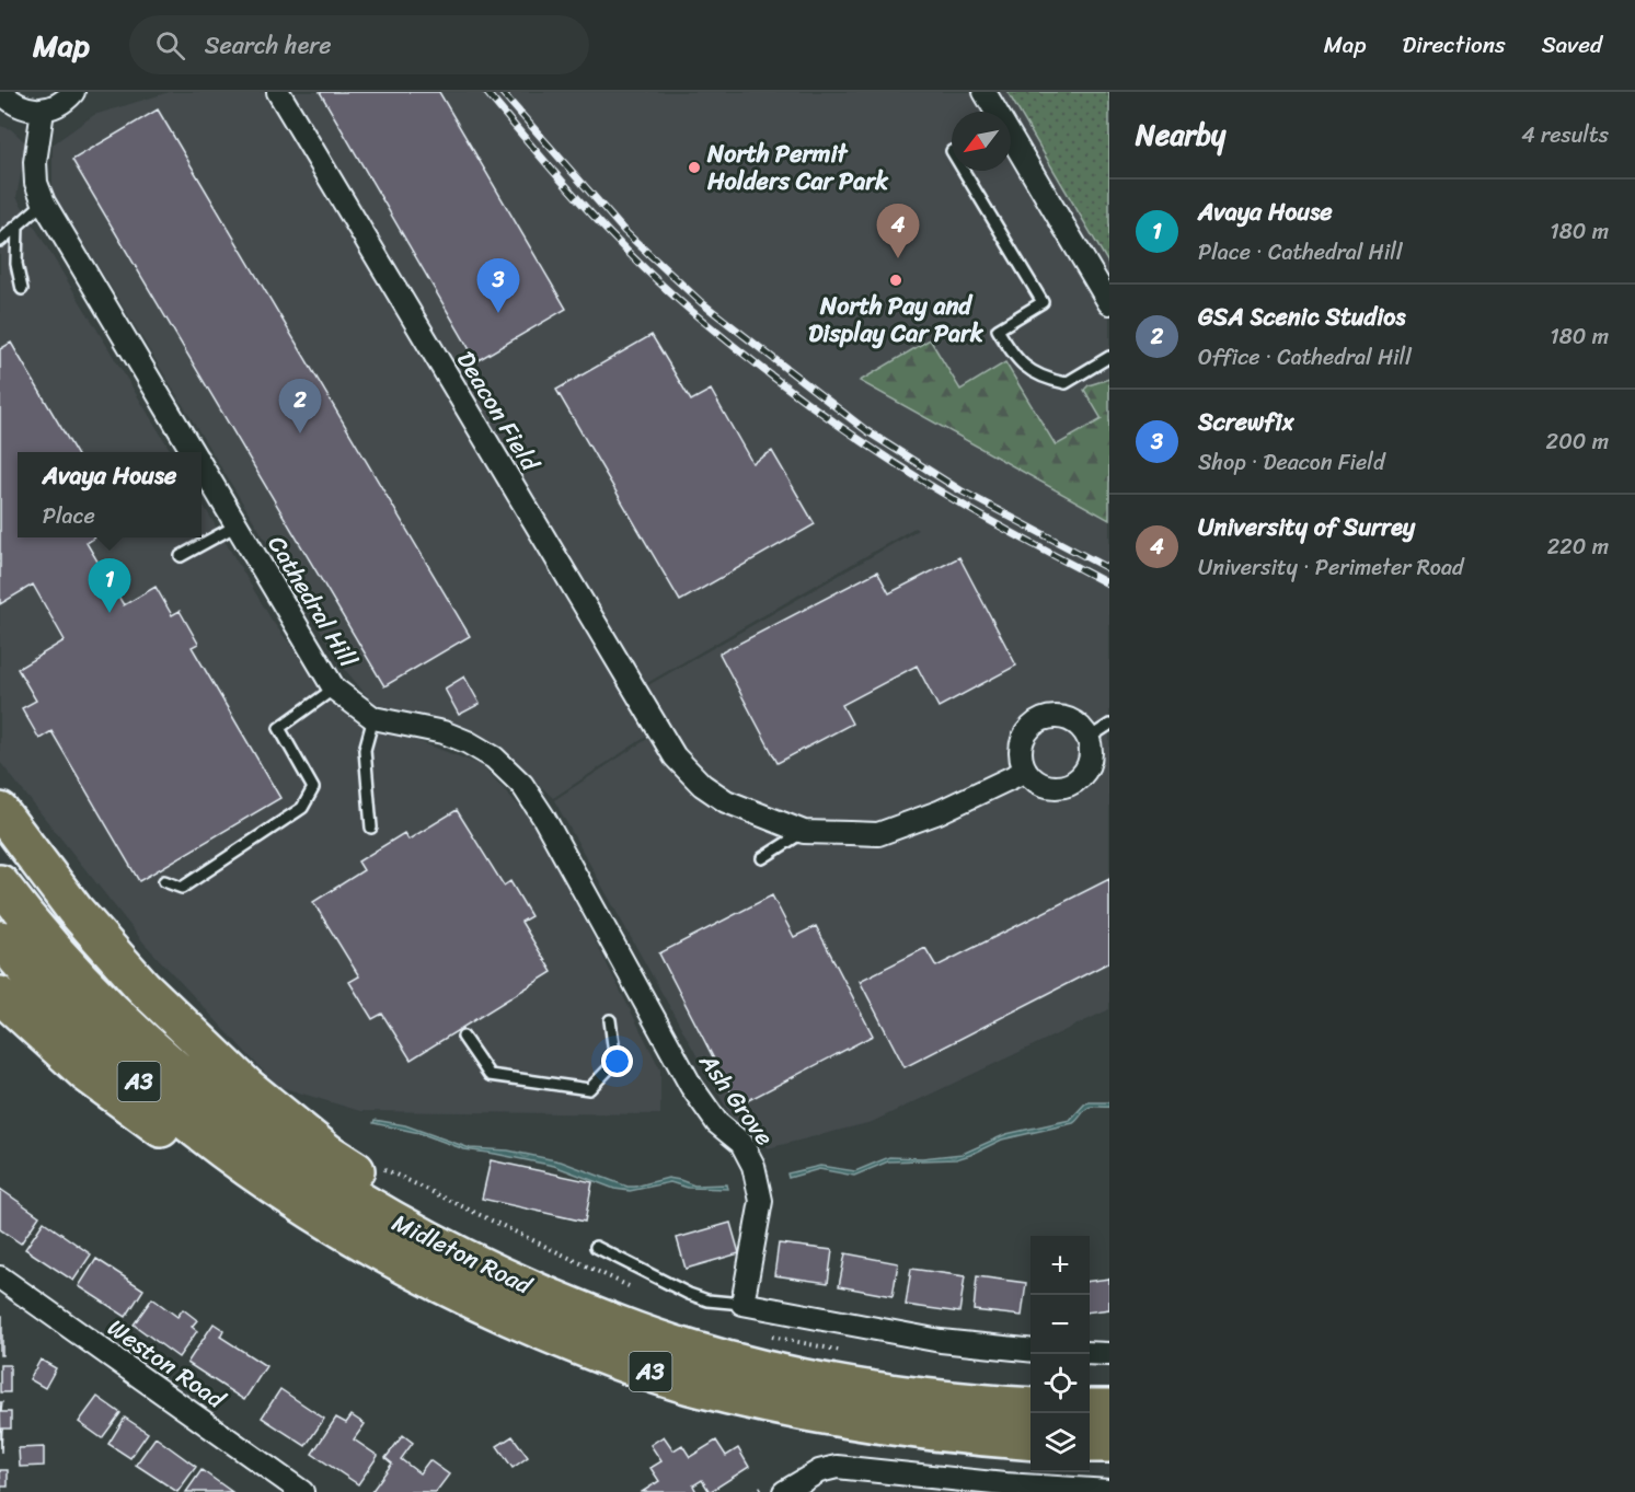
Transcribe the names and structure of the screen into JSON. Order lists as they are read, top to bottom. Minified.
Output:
{"streets":{"highway":["A3","Midleton Road"],"street":["Deacon Field","Cathedral Hill","Ash Grove","Weston Road"]},"crossings":[["Cathedral Hill","Ash Grove"]],"places":["North Permit Holders Car Park","North Pay and Display Car Park"],"north":"bottom left","page":{"header":"Map","search":"Search here","nav":["Map","Directions","Saved"],"heading":["Nearby","4 results"],"list":[{"mark":"1","name":"Avaya House","note":"Place · Cathedral Hill","value":"180 m"},{"mark":"2","name":"GSA Scenic Studios","note":"Office · Cathedral Hill","value":"180 m"},{"mark":"3","name":"Screwfix","note":"Shop · Deacon Field","value":"200 m"},{"mark":"4","name":"University of Surrey","note":"University · Perimeter Road","value":"220 m"}],"pins":["4","3","2","1"],"popup":["Avaya House","Place"],"map_buttons":["+","−"]}}
